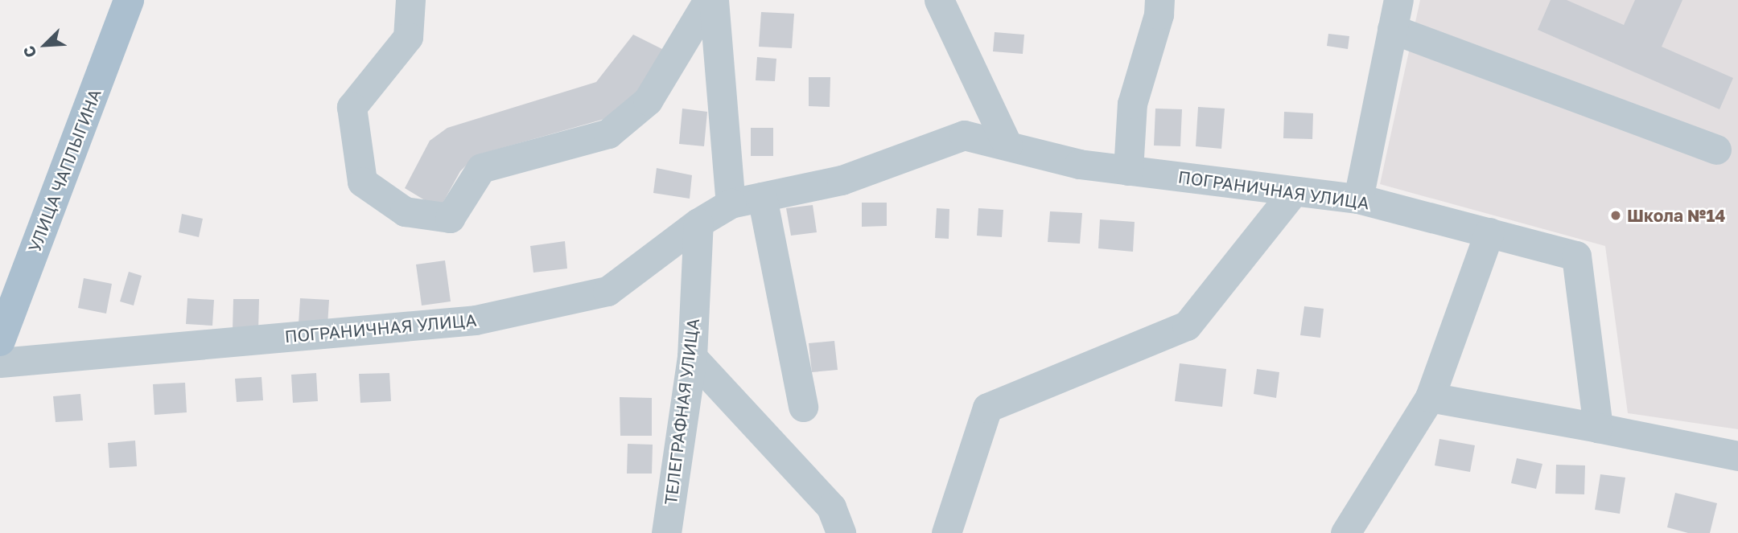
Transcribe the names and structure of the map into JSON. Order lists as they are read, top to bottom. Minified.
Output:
{"streets":{"main road":["УЛИЦА ЧАПЛЫГИНА"],"street":["ПОГРАНИЧНАЯ УЛИЦА","ТЕЛЕГРАФНАЯ УЛИЦА"]},"crossings":[["ПОГРАНИЧНАЯ УЛИЦА","ТЕЛЕГРАФНАЯ УЛИЦА"]],"places":["Школа №14"],"north":"bottom left"}
